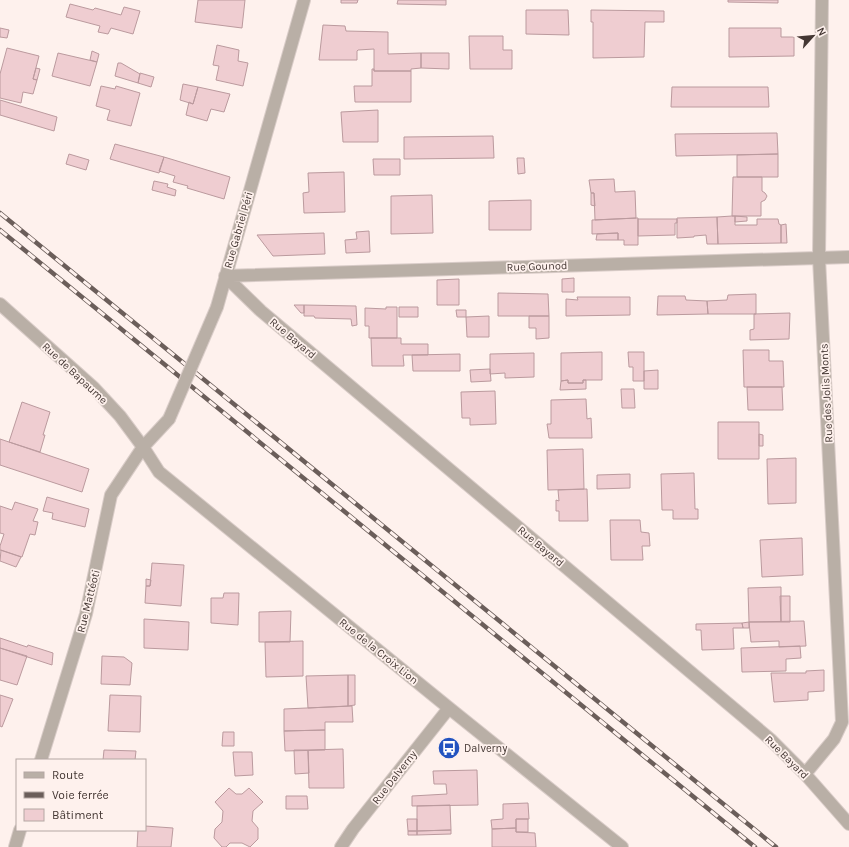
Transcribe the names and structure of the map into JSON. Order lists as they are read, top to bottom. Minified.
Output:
{"streets":{"street":["Rue Gabriel Péri","Rue Gounod","Rue Bayard","Rue de Bapaume","Rue des Jolis Monts","Rue Mattéoti","Rue de la Croix Lion","Rue Dalverny"]},"crossings":[["Rue Gabriel Péri","Rue Gounod"],["Rue Gabriel Péri","Rue Bayard"],["Rue Gabriel Péri","Rue de Bapaume"],["Rue Gabriel Péri","Rue Mattéoti"],["Rue Gabriel Péri","Rue de la Croix Lion"],["Rue Gounod","Rue Bayard"],["Rue Gounod","Rue des Jolis Monts"],["Rue Bayard","Rue des Jolis Monts"],["Rue de Bapaume","Rue Mattéoti"],["Rue de Bapaume","Rue de la Croix Lion"],["Rue Mattéoti","Rue de la Croix Lion"],["Rue de la Croix Lion","Rue Dalverny"]],"places":{"bus stop":["Dalverny"]},"legend":["Route","Voie ferrée","Bâtiment"],"north":"top right"}
